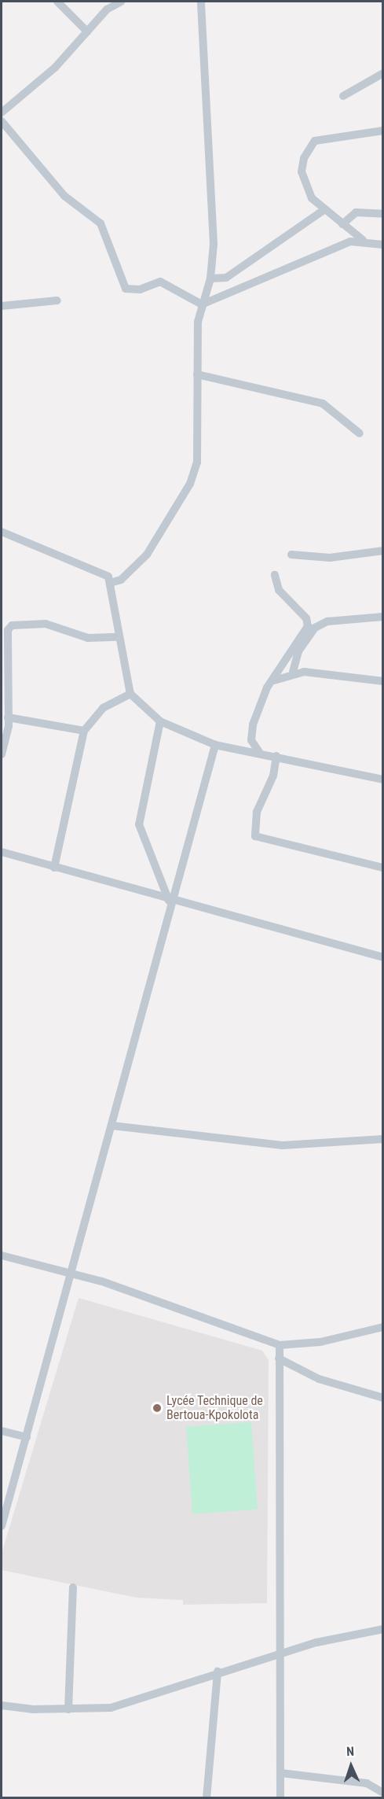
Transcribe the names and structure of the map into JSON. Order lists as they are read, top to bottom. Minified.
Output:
{"places":["Lycée Technique de Bertoua-Kpokolota"],"north":"top"}
